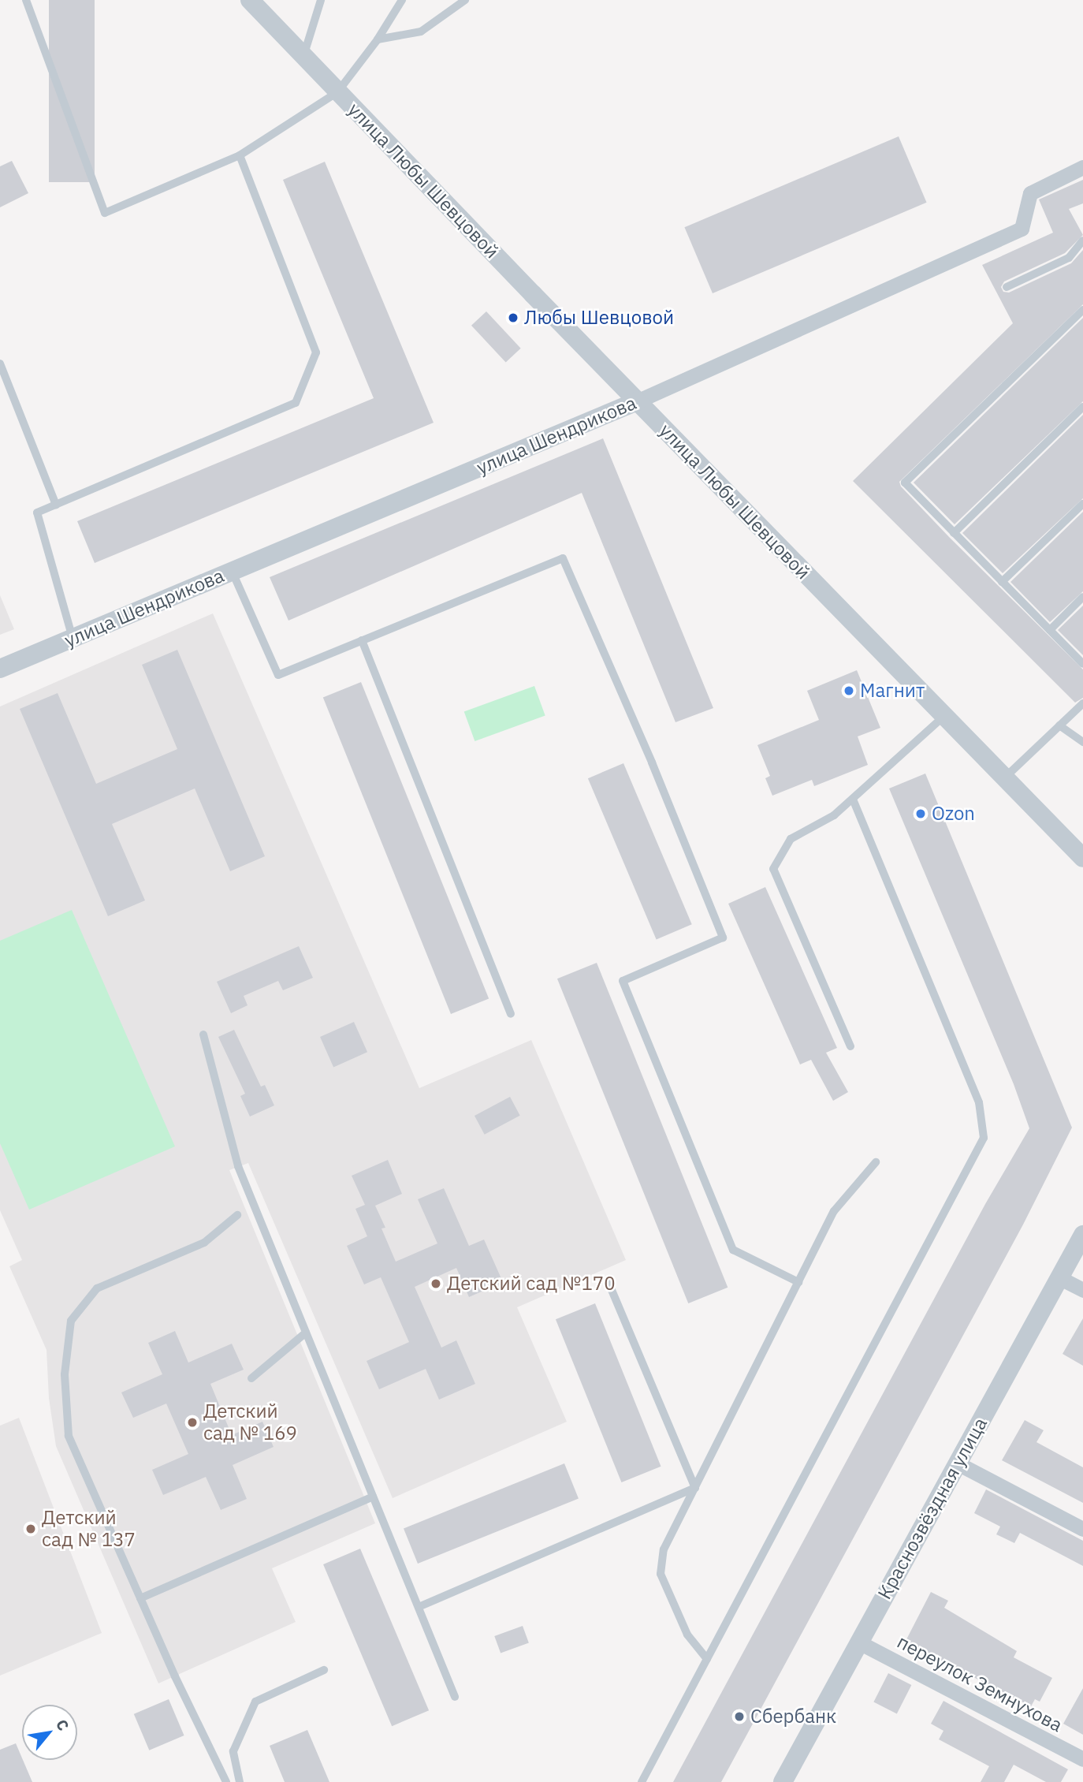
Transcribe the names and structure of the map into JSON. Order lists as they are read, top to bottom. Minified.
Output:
{"streets":{"street":["улица Любы Шевцовой","улица Шендрикова","Краснозвёздная улица","переулок Земнухова"]},"crossings":[["улица Любы Шевцовой","улица Шендрикова"],["Краснозвёздная улица","переулок Земнухова"]],"places":["Любы Шевцовой","Магнит","Ozon","Детский сад №170","Детский сад № 169","Детский сад № 137","Сбербанк"],"north":"top right"}
